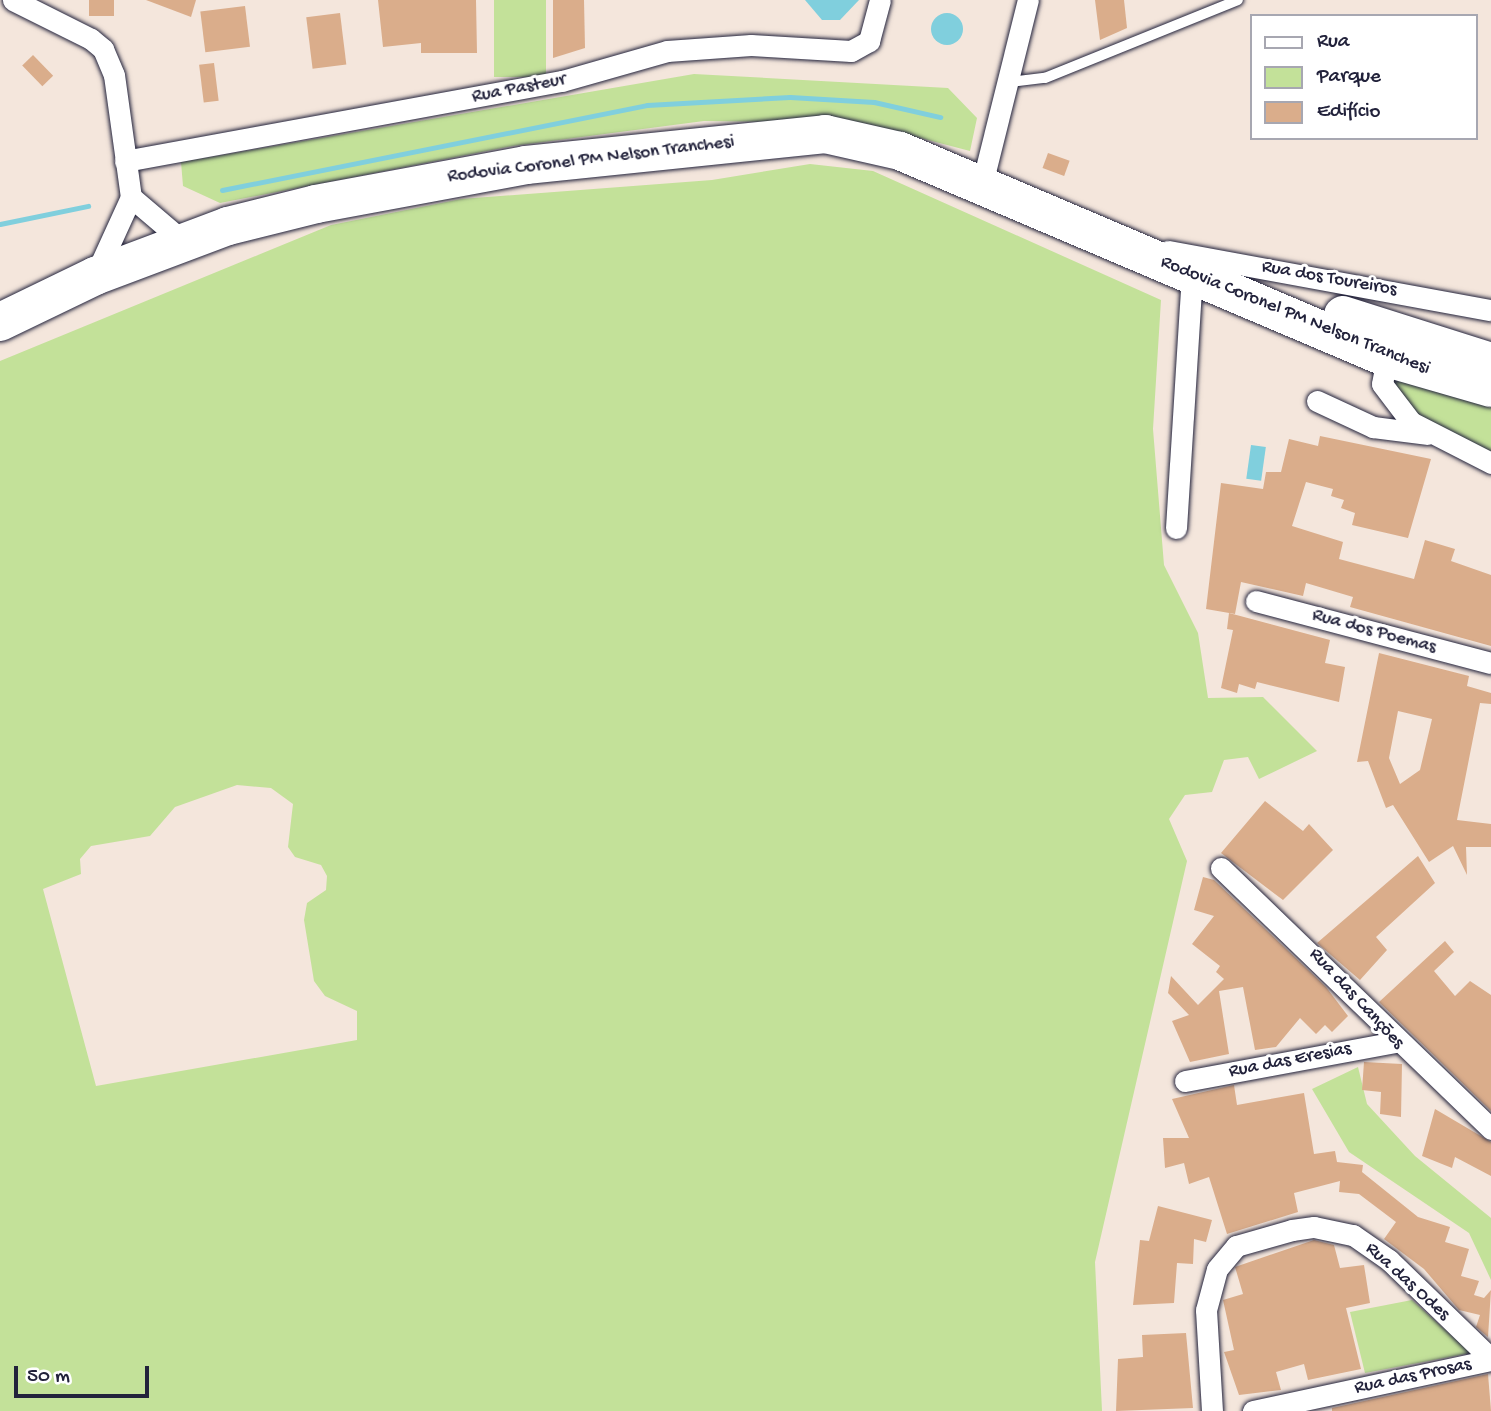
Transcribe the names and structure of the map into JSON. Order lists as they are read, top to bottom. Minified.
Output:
{"streets":{"highway":["Rodovia Coronel PM Nelson Tranchesi"],"street":["Rua Pasteur","Rua dos Toureiros","Rua dos Poemas","Rua das Canções","Rua das Eresias","Rua das Odes","Rua das Prosas"]},"crossings":[["Rodovia Coronel PM Nelson Tranchesi","Rua dos Toureiros"],["Rua das Canções","Rua das Eresias"],["Rua das Odes","Rua das Prosas"]],"legend":["Rua","Parque","Edifício"],"scale_bar":"50 m"}
